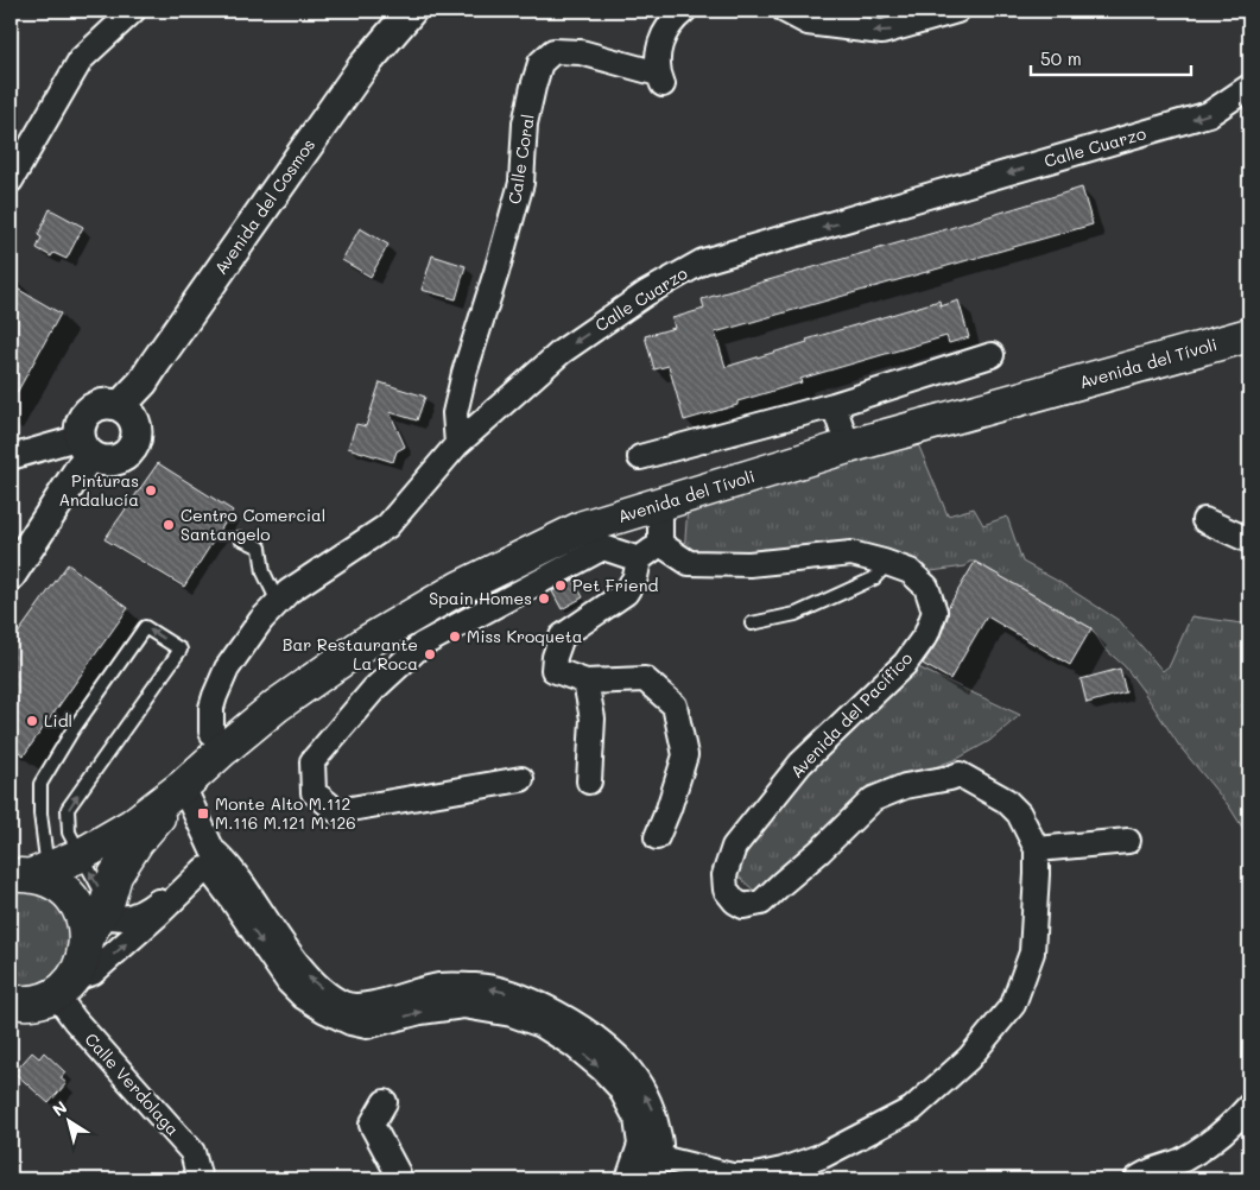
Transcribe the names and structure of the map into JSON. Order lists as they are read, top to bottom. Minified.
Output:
{"streets":{"main road":["Avenida del Tívoli"],"street":["Calle Cuarzo","Calle Coral","Avenida del Cosmos","Avenida del Pacífico","Calle Verdolaga"]},"crossings":[["Calle Cuarzo","Calle Coral"],["Calle Cuarzo","Avenida del Tívoli"],["Avenida del Tívoli","Calle Verdolaga"]],"places":{"other":["Pinturas Andalucía","Centro Comercial Santangelo","Pet Friend","Spain Homes","Miss Kroqueta","Bar Restaurante La Roca","Lidl"],"transit":["Monte Alto M.112 M.116 M.121 M.126"]},"scale_bar":"50 m","north":"top left"}
